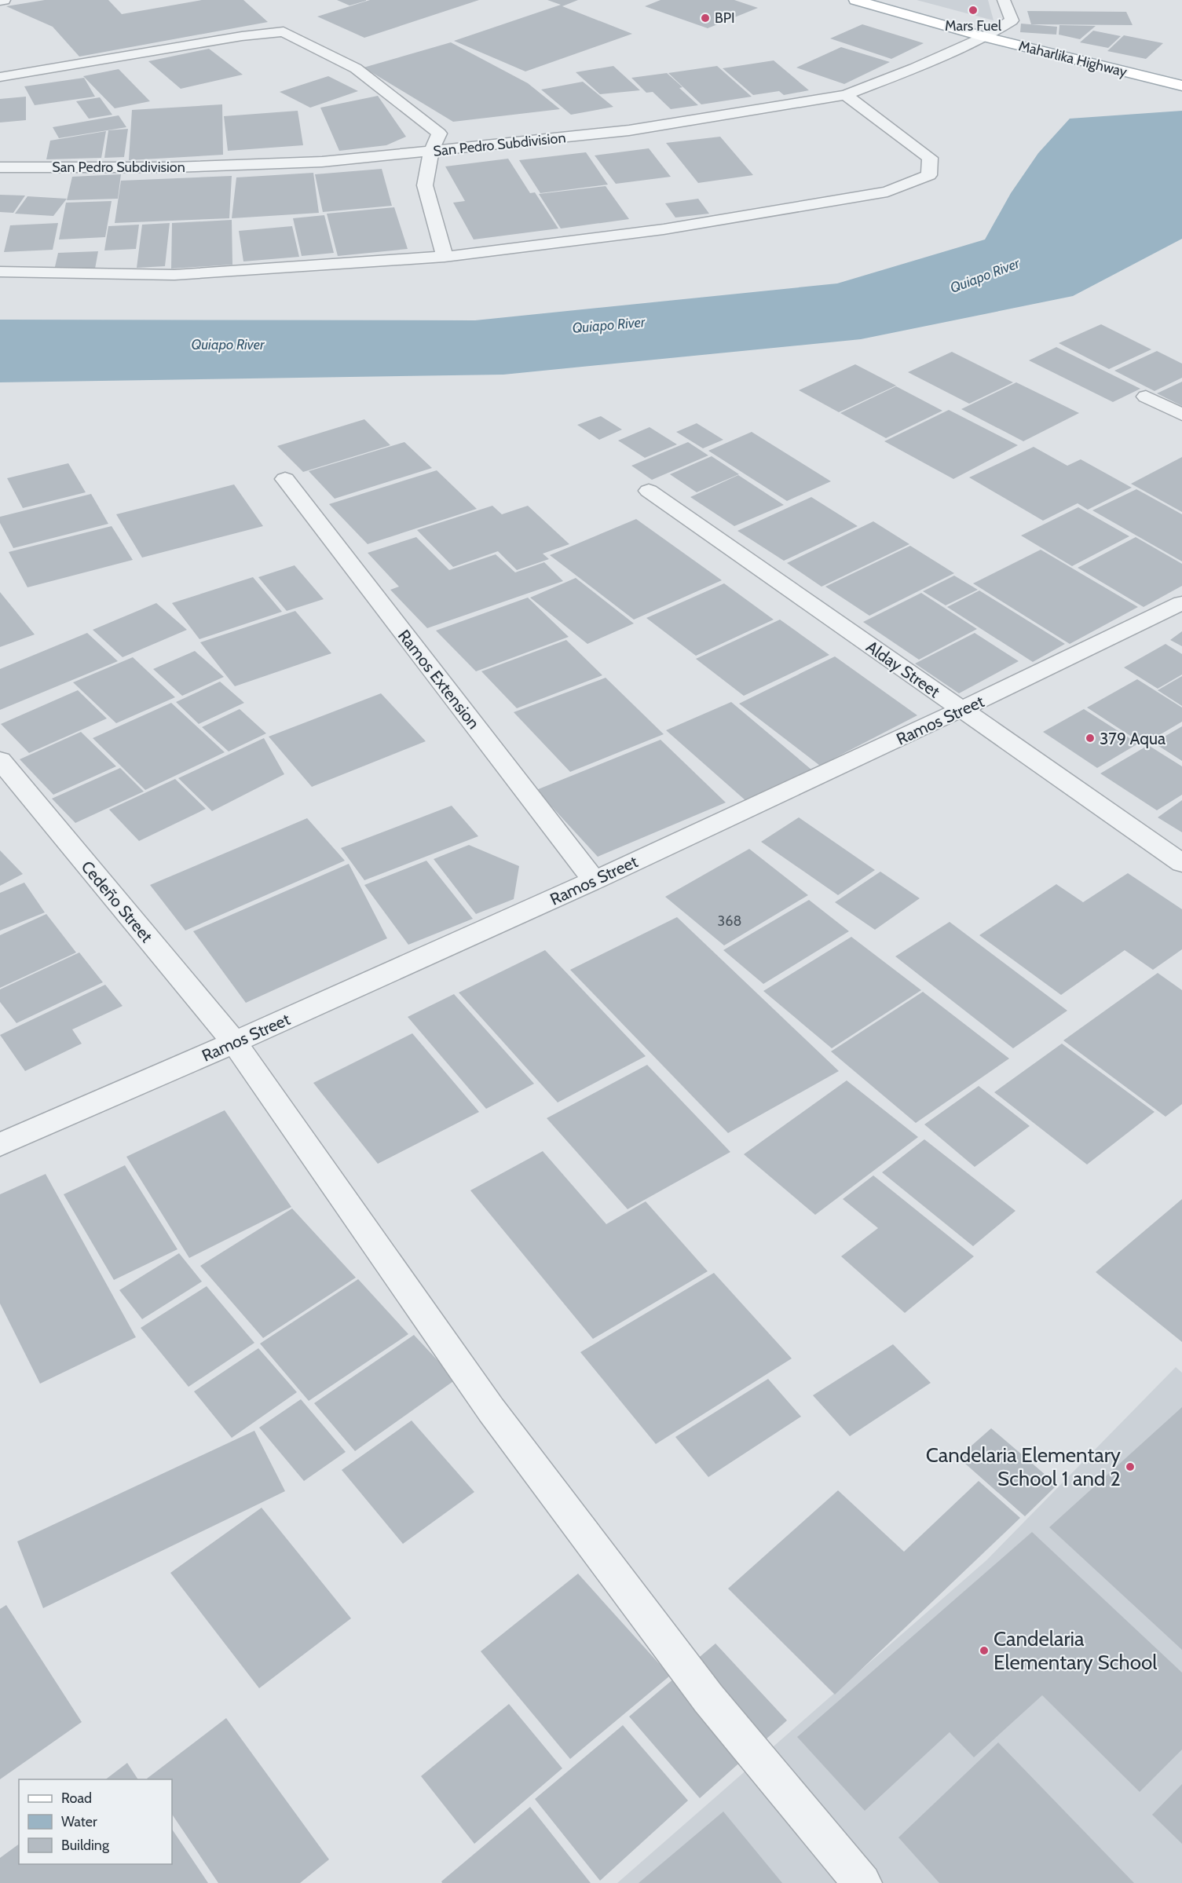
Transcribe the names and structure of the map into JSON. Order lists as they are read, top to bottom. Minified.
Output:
{"streets":{"main road":["Maharlika Highway"],"street":["San Pedro Subdivision","Alday Street","Ramos Extension","Ramos Street","Cedeño Street"]},"crossings":[["Maharlika Highway","San Pedro Subdivision"],["Alday Street","Ramos Street"],["Ramos Extension","Ramos Street"],["Ramos Street","Cedeño Street"]],"water":["Quiapo River"],"places":["Mars Fuel","BPI","379 Aqua","Candelaria Elementary School 1 and 2","Candelaria Elementary School"],"house_numbers":["368"],"legend":["Road","Water","Building"]}
